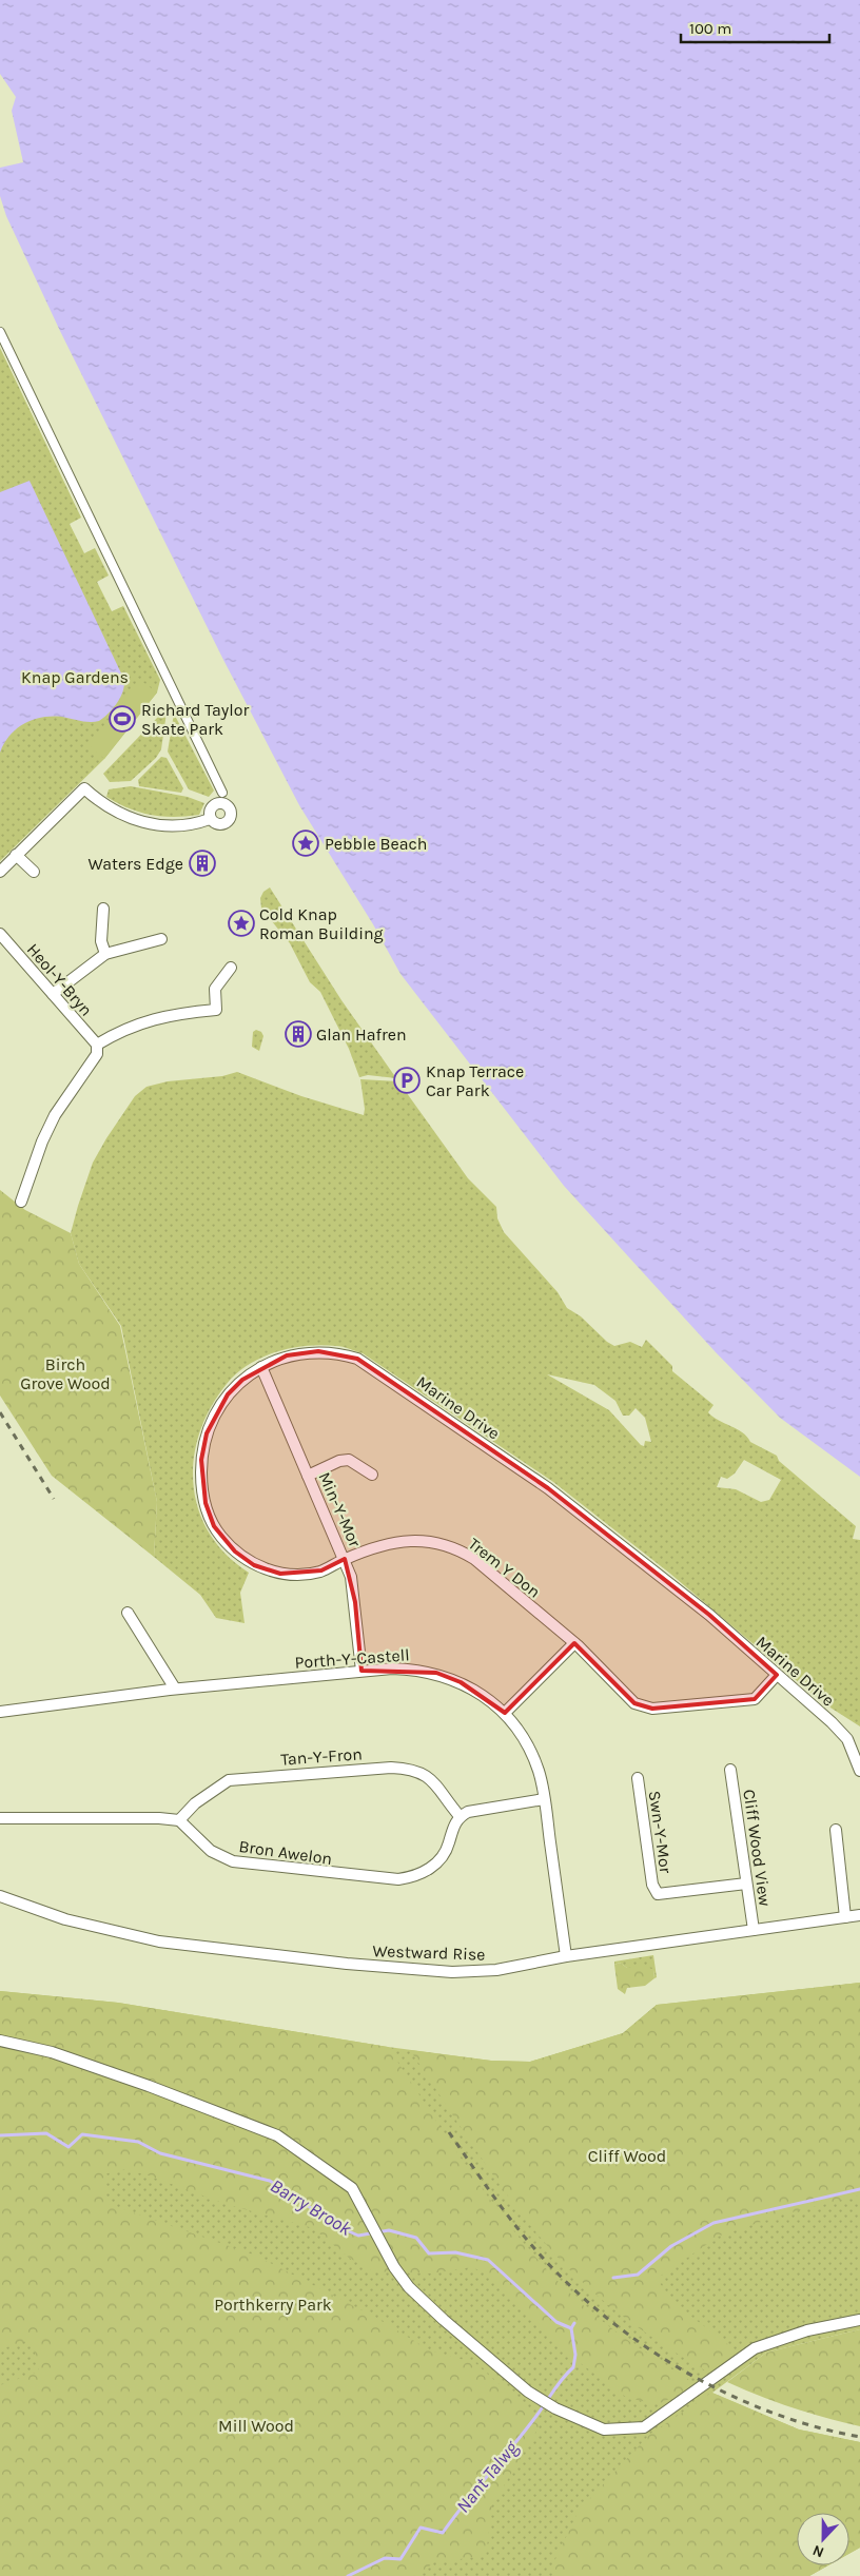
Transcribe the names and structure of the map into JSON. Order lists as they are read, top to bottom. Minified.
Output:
{"streets":{"street":["Heol-Y-Bryn","Marine Drive","Min-Y-Mor","Trem Y Don","Porth-Y-Castell","Tan-Y-Fron","Swn-Y-Mor","Cliff Wood View","Bron Awelon","Westward Rise"]},"crossings":[["Marine Drive","Min-Y-Mor"],["Marine Drive","Trem Y Don"],["Min-Y-Mor","Trem Y Don"],["Min-Y-Mor","Porth-Y-Castell"],["Porth-Y-Castell","Westward Rise"],["Tan-Y-Fron","Bron Awelon"],["Swn-Y-Mor","Cliff Wood View"],["Cliff Wood View","Westward Rise"]],"water":["Barry Brook","Nant Talwg"],"parks":["Knap Gardens","Birch Grove Wood","Cliff Wood","Porthkerry Park","Mill Wood"],"places":{"sports":["Richard Taylor Skate Park"],"place":["Pebble Beach","Cold Knap Roman Building"],"building":["Waters Edge","Glan Hafren"],"parking":["Knap Terrace Car Park"]},"scale_bar":"100 m","north":"bottom"}
